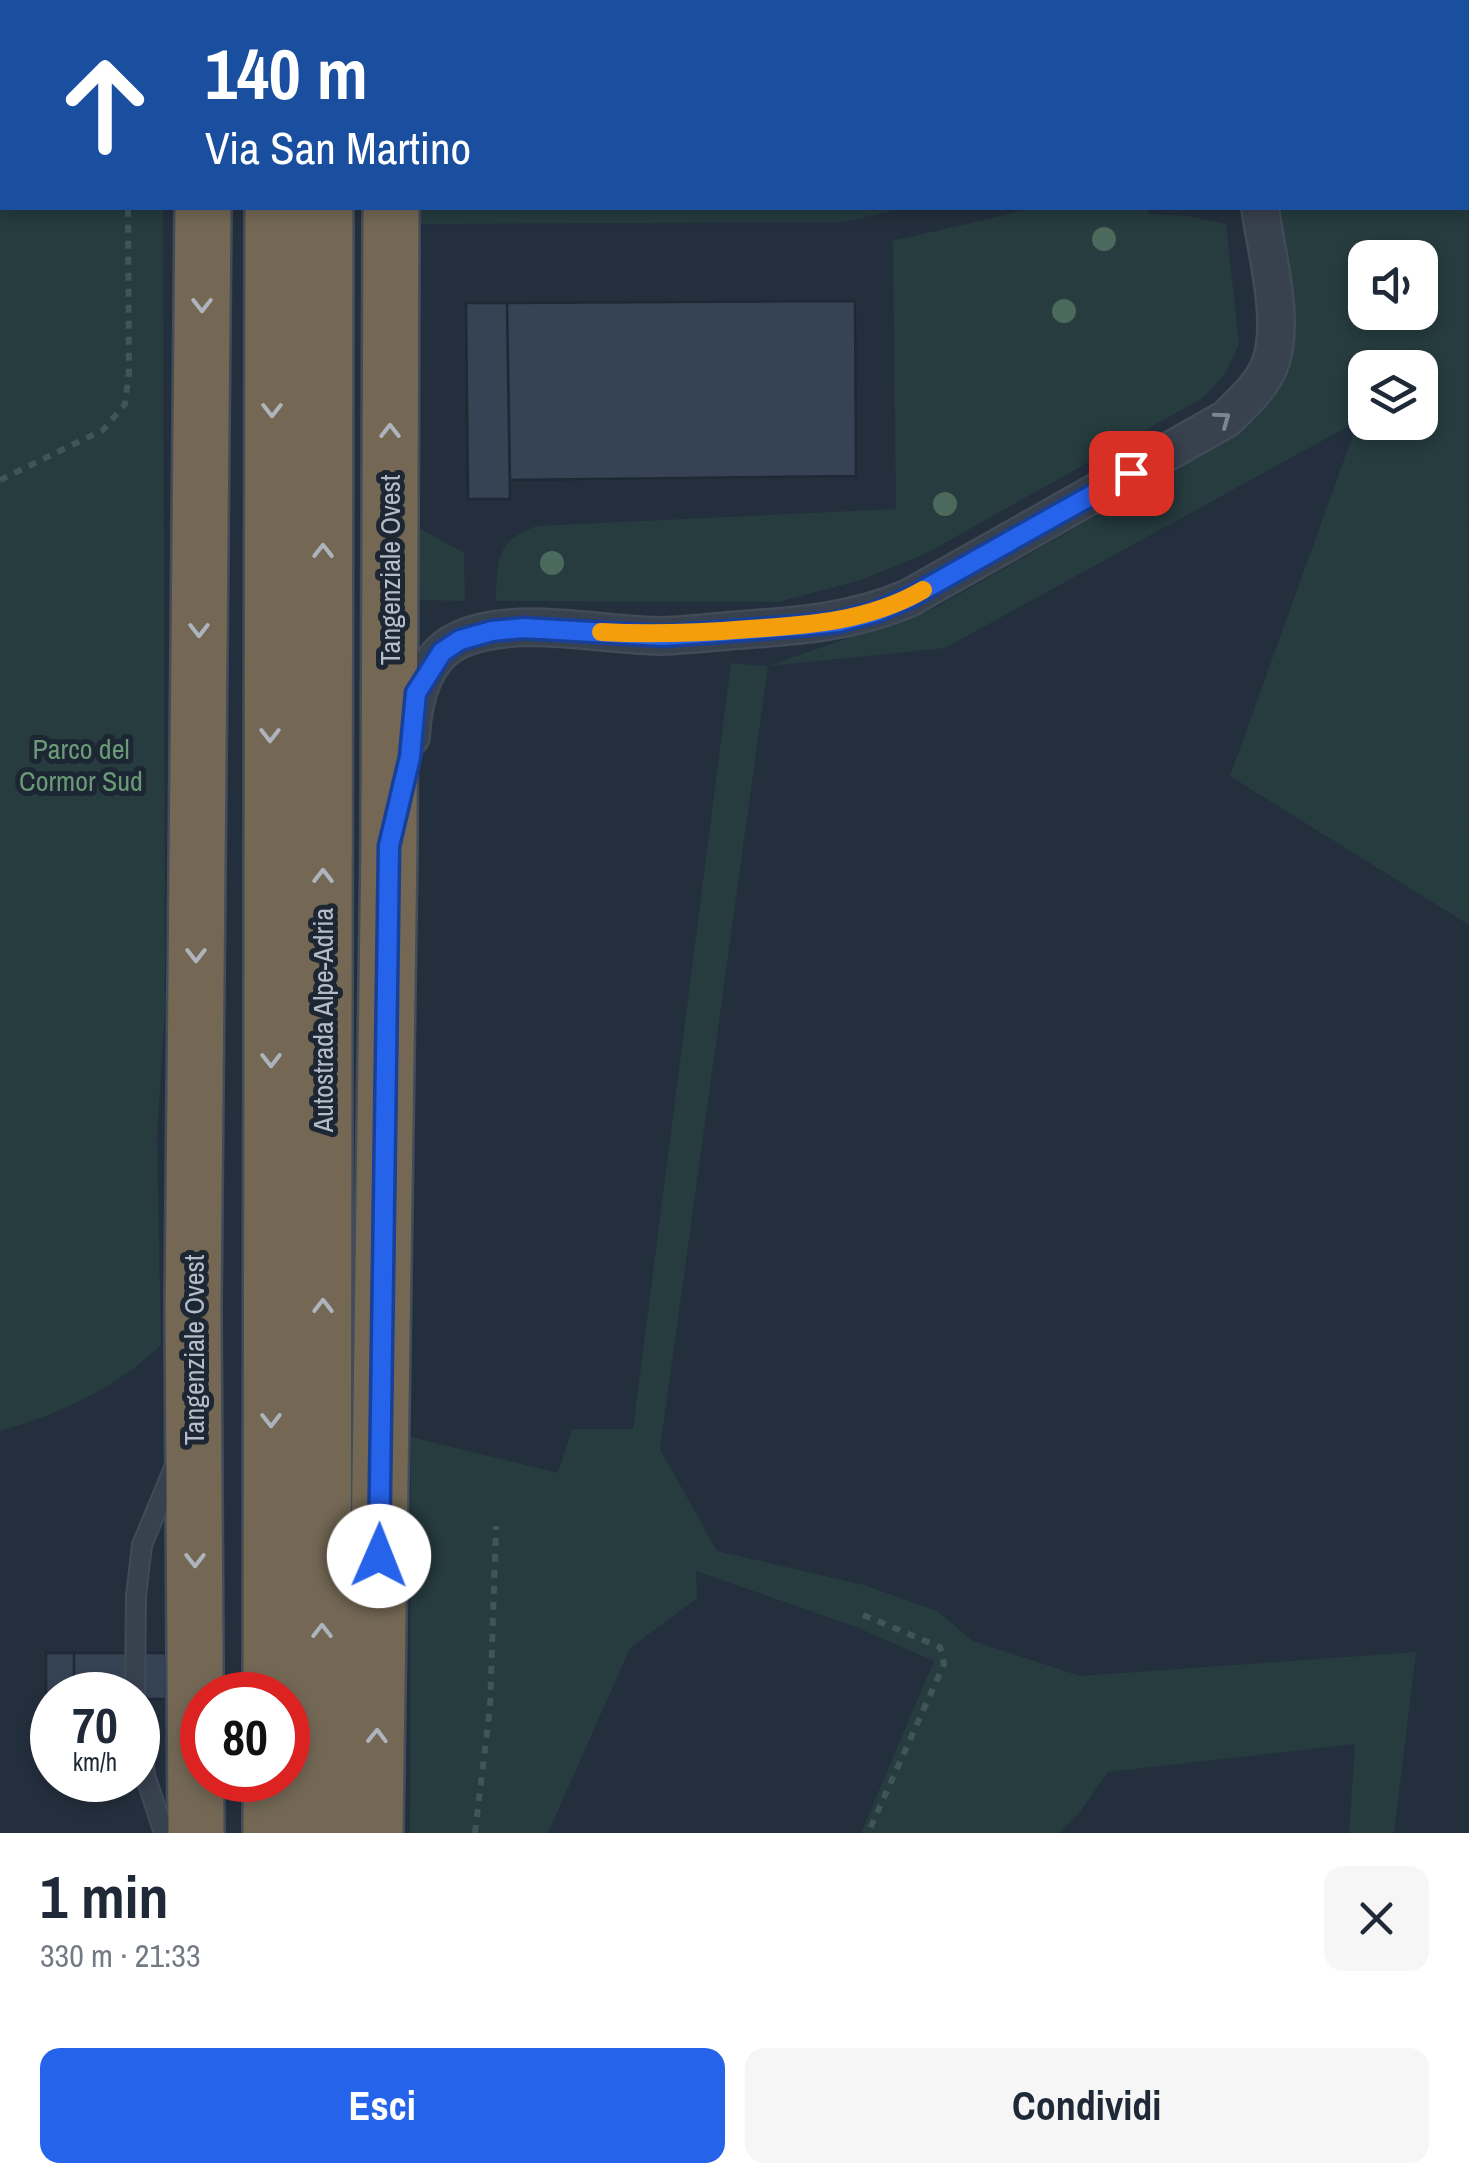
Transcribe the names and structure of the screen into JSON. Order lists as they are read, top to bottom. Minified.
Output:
{"streets":{"highway":["Tangenziale Ovest","Autostrada Alpe-Adria"]},"parks":["Parco del Cormor Sud"],"page":{"turn":["140 m","Via San Martino"],"speed":"70 km/h","limit":"80","heading":["1 min","330 m · 21:33"],"buttons":["Esci","Condividi"]}}
